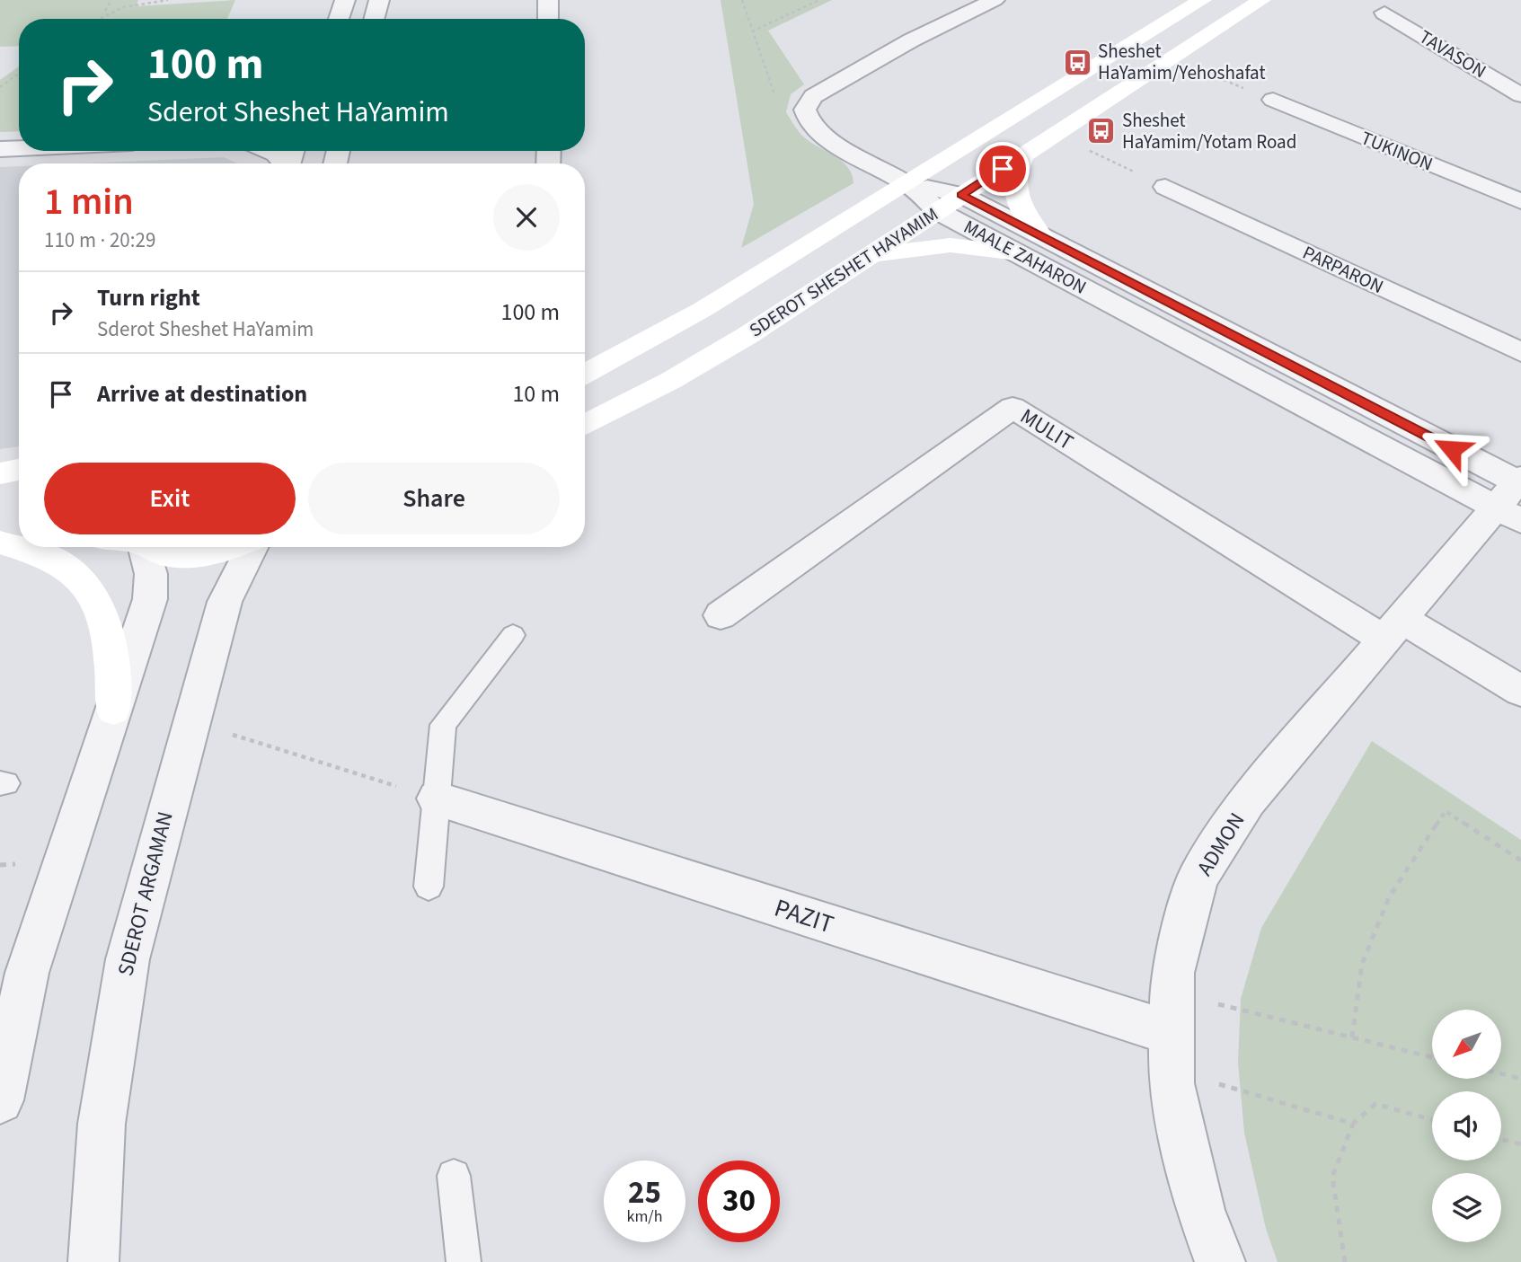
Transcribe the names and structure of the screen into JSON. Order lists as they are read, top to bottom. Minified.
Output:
{"streets":{"main road":["SDEROT SHESHET HAYAMIM"],"street":["TAVASON","TUKINON","MAALE ZAHARON","PARPARON","MULIT","ADMON","SDEROT ARGAMAN","PAZIT"]},"crossings":[["MAALE ZAHARON","SDEROT SHESHET HAYAMIM"],["MAALE ZAHARON","ADMON"],["MULIT","ADMON"],["ADMON","PAZIT"]],"places":{"bus stop":["Sheshet HaYamim/Yehoshafat","Sheshet HaYamim/Yotam Road"]},"north":"bottom left","page":{"turn":["100 m","Sderot Sheshet HaYamim"],"heading":["1 min","110 m · 20:29"],"list":[{"name":"Turn right","note":"Sderot Sheshet HaYamim","value":"100 m"},{"name":"Arrive at destination","value":"10 m"}],"buttons":["Exit","Share"],"speed":"25 km/h","limit":"30"}}
